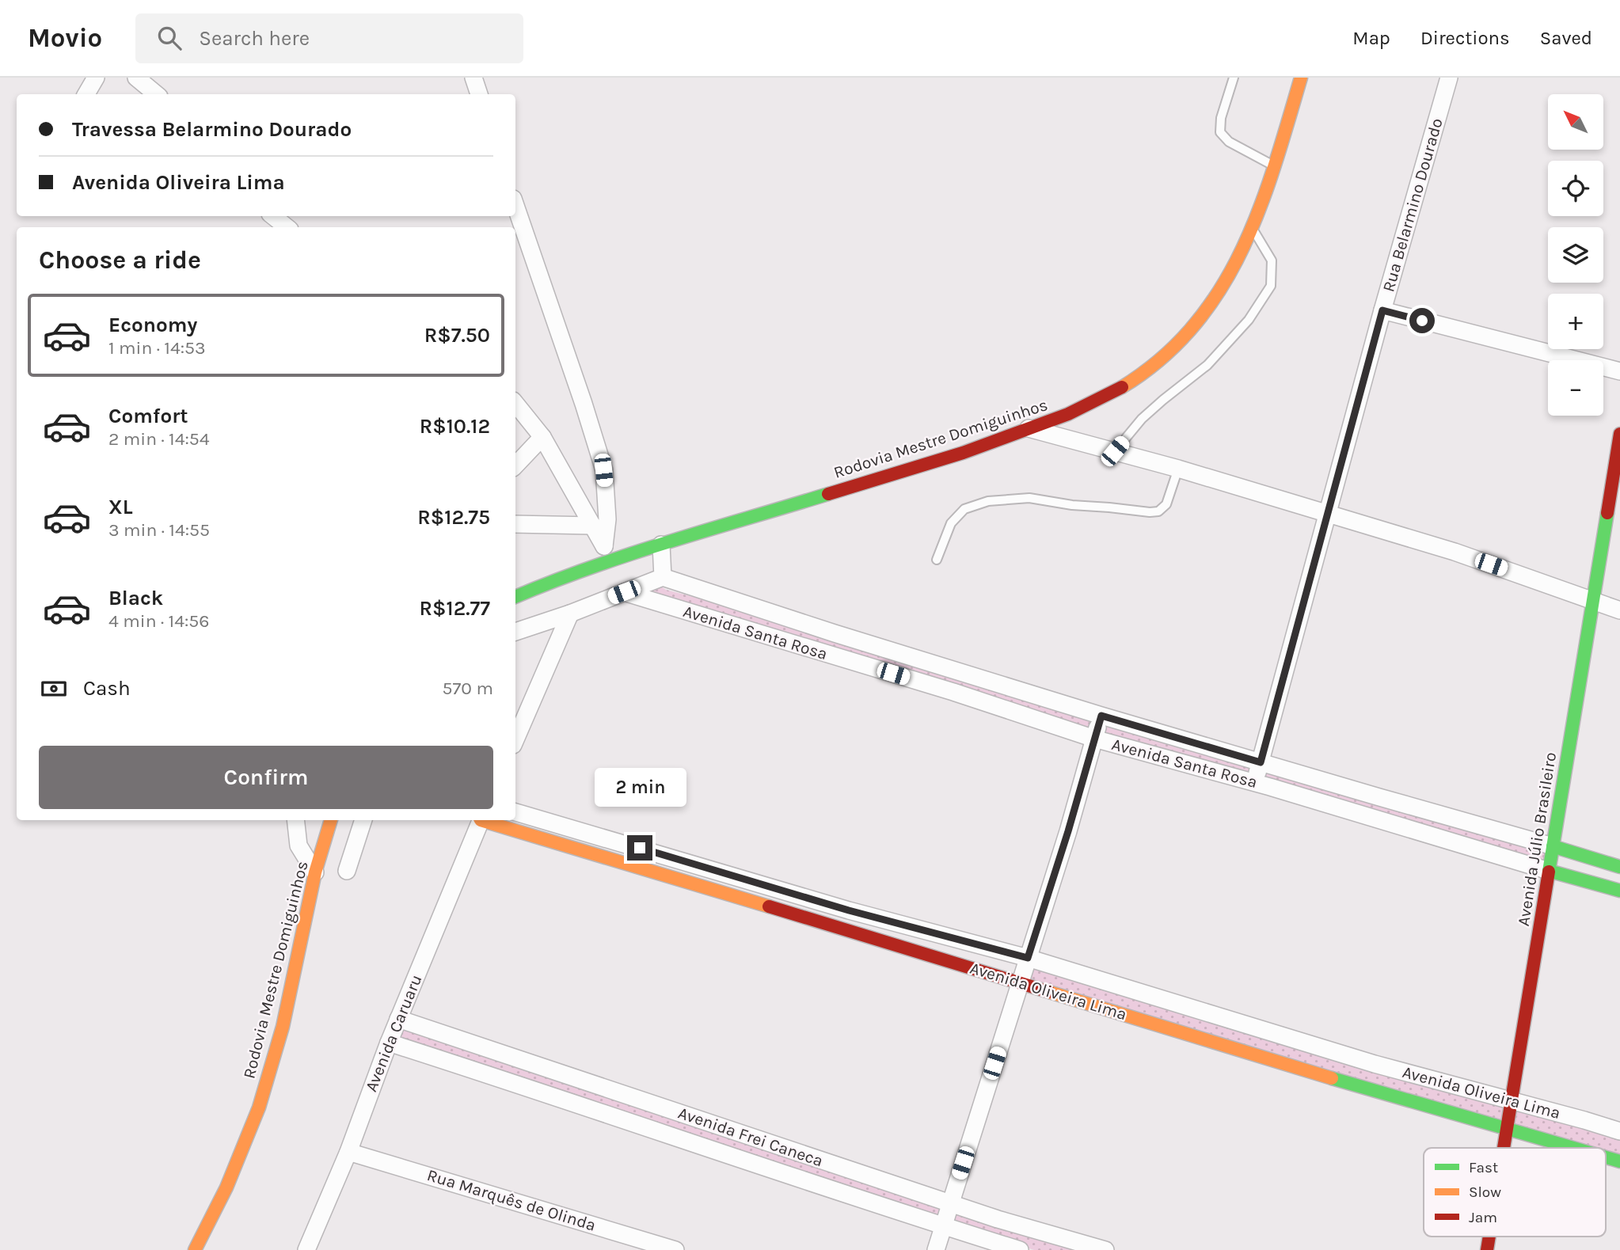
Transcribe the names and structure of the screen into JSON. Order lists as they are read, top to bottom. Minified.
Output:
{"streets":{"main road":["Rodovia Mestre Domiguinhos","Avenida Santa Rosa","Avenida Júlio Brasileiro","Avenida Oliveira Lima"],"street":["Rua Belarmino Dourado","Avenida Caruaru","Avenida Frei Caneca","Rua Marquês de Olinda"]},"crossings":[["Rua Belarmino Dourado","Avenida Santa Rosa"],["Avenida Santa Rosa","Avenida Júlio Brasileiro"],["Avenida Júlio Brasileiro","Avenida Oliveira Lima"],["Avenida Caruaru","Avenida Frei Caneca"],["Avenida Caruaru","Rua Marquês de Olinda"]],"legend":["Fast","Slow","Jam"],"north":"top left","page":{"header":"Movio","search":"Search here","nav":["Map","Directions","Saved"],"map_buttons":["+","−"],"banner":["Travessa Belarmino Dourado","Avenida Oliveira Lima"],"heading":"Choose a ride","list":[{"name":"Economy","note":"1 min · 14:53","value":"R$7.50"},{"name":"Comfort","note":"2 min · 14:54","value":"R$10.12"},{"name":"XL","note":"3 min · 14:55","value":"R$12.75"},{"name":"Black","note":"4 min · 14:56","value":"R$12.77"}],"pay":["Cash","570 m"],"buttons":"Confirm","bubble":"2 min"}}
